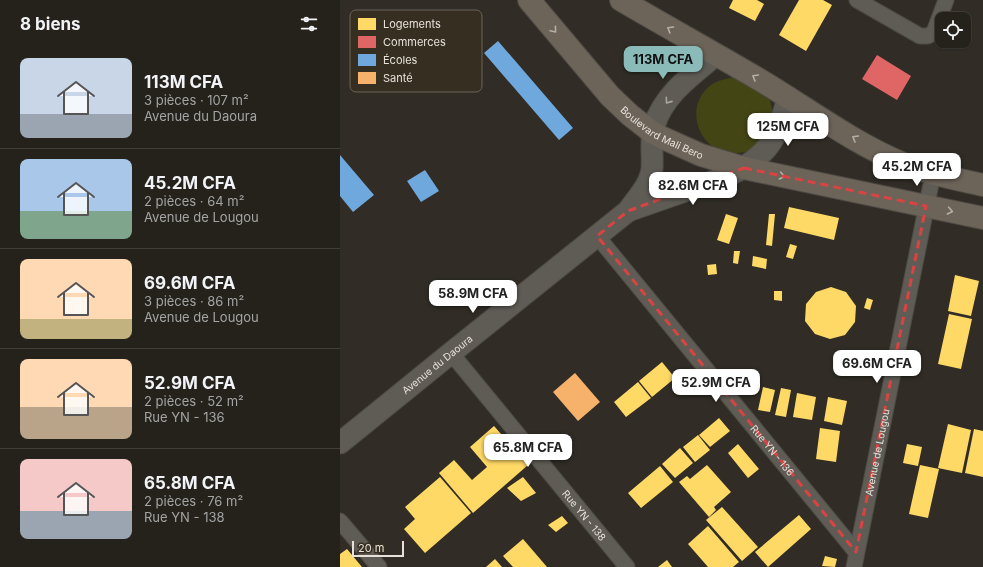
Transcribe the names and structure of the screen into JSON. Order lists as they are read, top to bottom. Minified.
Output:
{"streets":{"main road":["Boulevard Mali Bero"],"street":["Avenue du Daoura","Rue YN - 136","Avenue de Lougou","Rue YN - 138"]},"crossings":[["Boulevard Mali Bero","Avenue du Daoura"],["Boulevard Mali Bero","Avenue de Lougou"],["Avenue du Daoura","Rue YN - 136"],["Avenue du Daoura","Rue YN - 138"],["Rue YN - 136","Avenue de Lougou"]],"legend":["Logements","Commerces","Écoles","Santé"],"scale_bar":"20 m","page":{"heading":"8 biens","price":["113M CFA","125M CFA","45.2M CFA","82.6M CFA","58.9M CFA","69.6M CFA","52.9M CFA","65.8M CFA"],"list":[{"name":"113M CFA","note":"3 pièces · 107 m² · Avenue du Daoura"},{"name":"45.2M CFA","note":"2 pièces · 64 m² · Avenue de Lougou"},{"name":"69.6M CFA","note":"3 pièces · 86 m² · Avenue de Lougou"},{"name":"52.9M CFA","note":"2 pièces · 52 m² · Rue YN - 136"},{"name":"65.8M CFA","note":"2 pièces · 76 m² · Rue YN - 138"}],"scale":"20 m"}}
